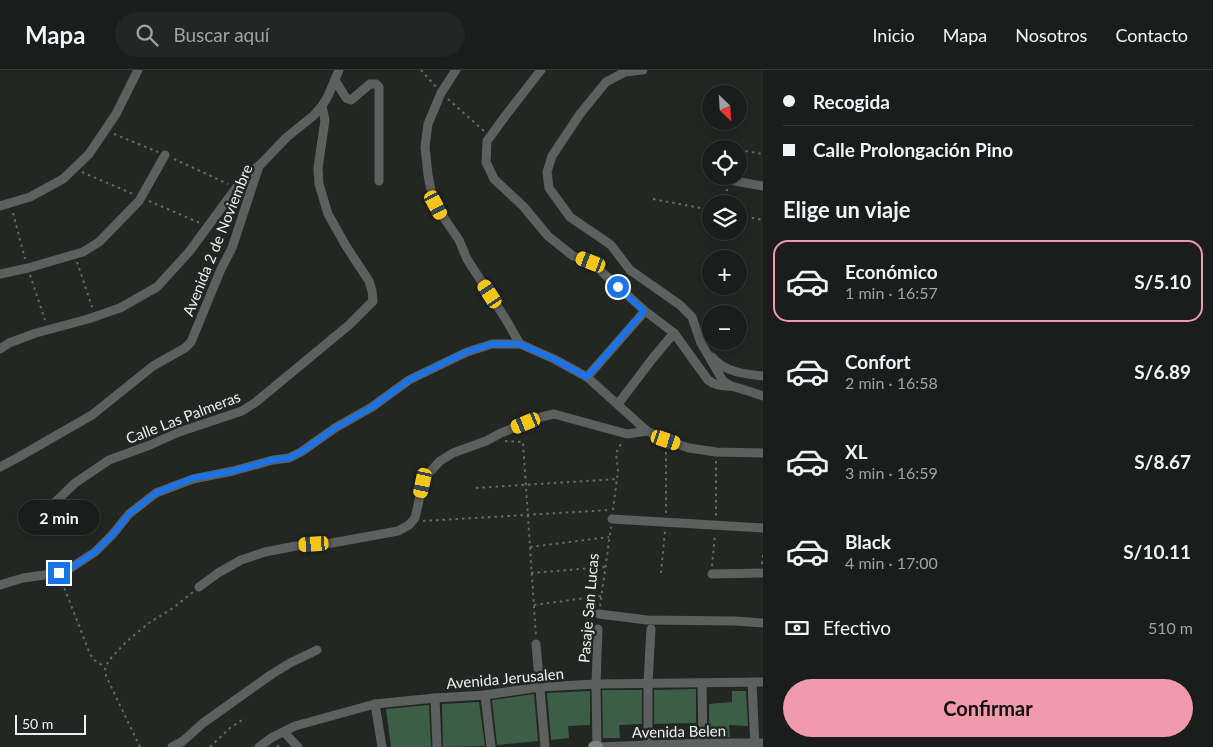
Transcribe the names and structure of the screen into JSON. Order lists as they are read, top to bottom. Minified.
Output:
{"streets":{"street":["Avenida 2 de Noviembre","Calle Las Palmeras","Pasaje San Lucas","Avenida Jerusalen","Avenida Belen"]},"crossings":[["Avenida 2 de Noviembre","Calle Las Palmeras"],["Pasaje San Lucas","Avenida Jerusalen"],["Pasaje San Lucas","Avenida Belen"]],"scale_bar":"50 m","north":"bottom right","page":{"header":"Mapa","search":"Buscar aquí","nav":["Inicio","Mapa","Nosotros","Contacto"],"banner":["Recogida","Calle Prolongación Pino"],"map_buttons":["+","−"],"heading":"Elige un viaje","list":[{"name":"Económico","note":"1 min · 16:57","value":"S/5.10"},{"name":"Confort","note":"2 min · 16:58","value":"S/6.89"},{"name":"XL","note":"3 min · 16:59","value":"S/8.67"},{"name":"Black","note":"4 min · 17:00","value":"S/10.11"}],"bubble":"2 min","pay":["Efectivo","510 m"],"buttons":"Confirmar","scale":"50 m"}}
